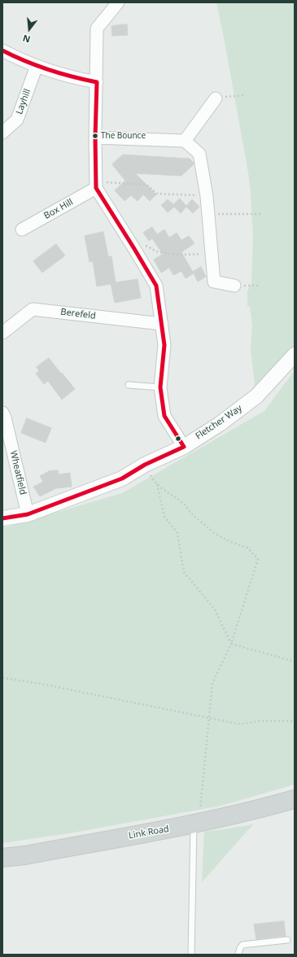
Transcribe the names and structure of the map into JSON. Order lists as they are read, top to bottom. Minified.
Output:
{"streets":{"main road":["Link Road"],"street":["Layhill","Box Hill","Berefeld","Fletcher Way","Wheatfield"]},"crossings":[["Fletcher Way","Wheatfield"]],"places":["The Bounce"],"north":"bottom"}
